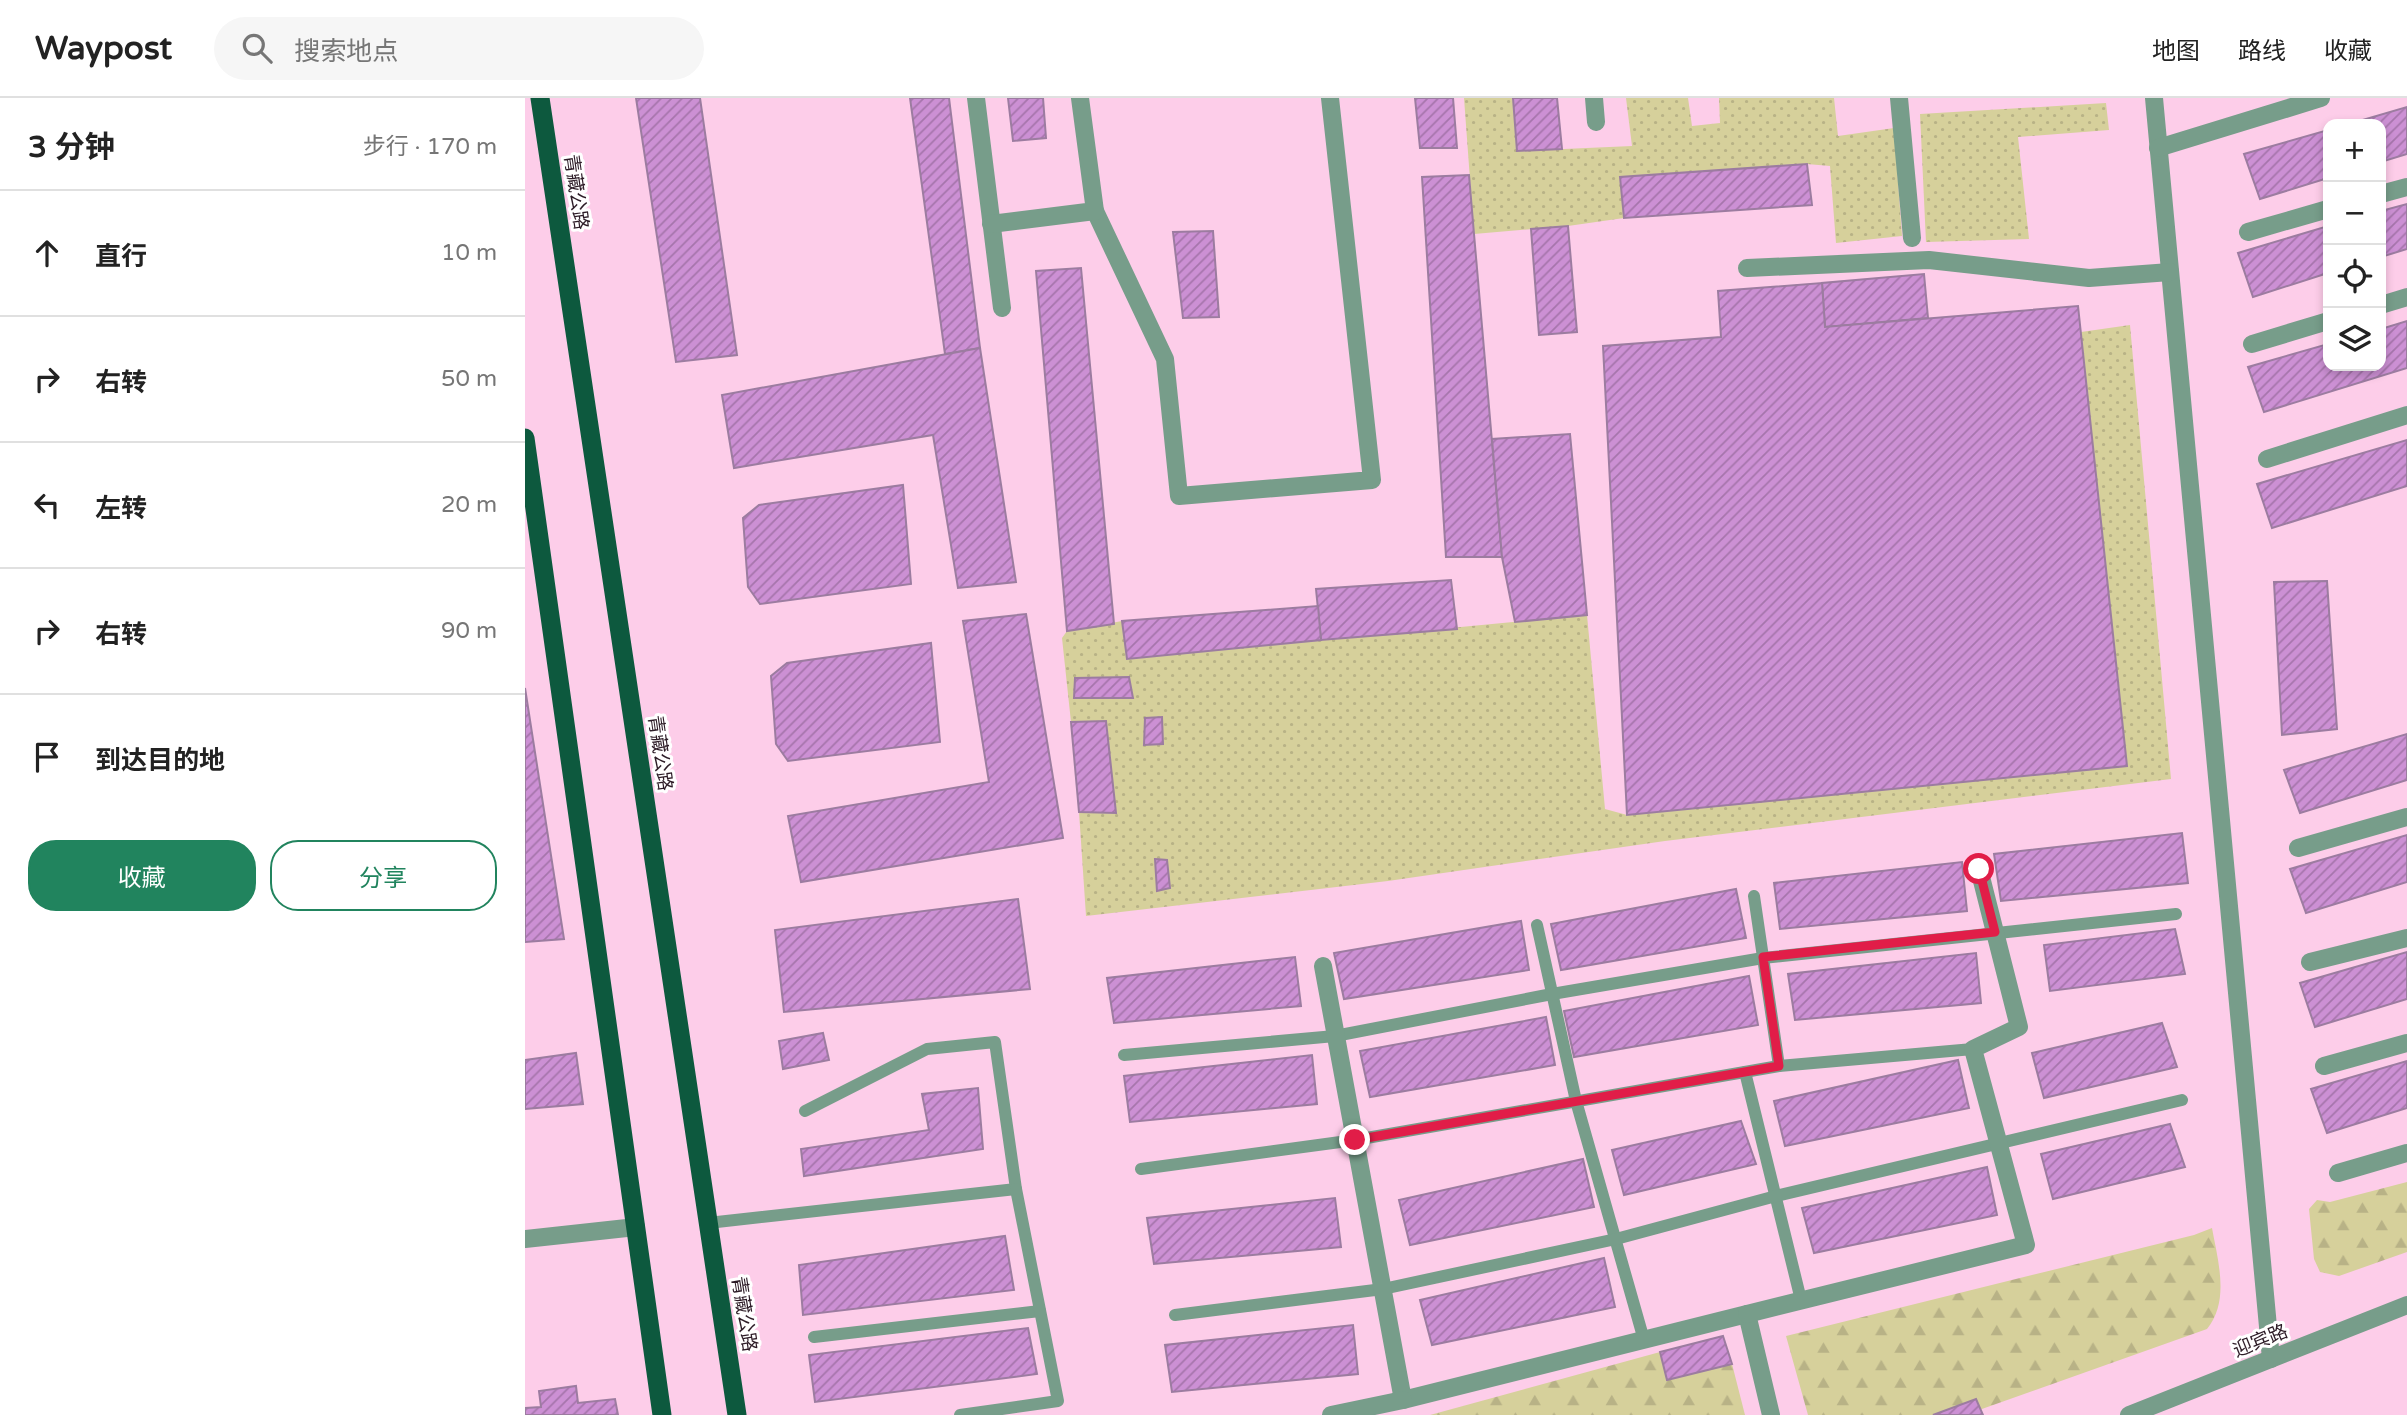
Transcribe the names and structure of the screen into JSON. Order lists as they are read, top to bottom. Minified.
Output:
{"streets":{"highway":["青藏公路"],"street":["迎宾路"]},"page":{"header":"Waypost","search":"搜索地点","nav":["地图","路线","收藏"],"heading":["3 分钟","步行 · 170 m"],"map_buttons":["+","−"],"list":[["直行","10 m"],["右转","50 m"],["左转","20 m"],["右转","90 m"],"到达目的地"],"buttons":["收藏","分享"]}}
